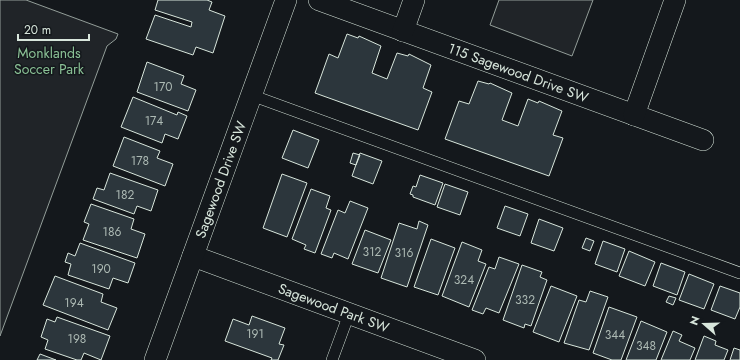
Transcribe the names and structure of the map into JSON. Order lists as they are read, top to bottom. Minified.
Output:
{"streets":{"street":["115 Sagewood Drive SW","Sagewood Drive SW","Sagewood Park SW"]},"crossings":[["Sagewood Drive SW","Sagewood Park SW"]],"parks":["Monklands Soccer Park"],"house_numbers":["170","174","178","182","186","312","316","190","324","332","194","191","344","198","348"],"scale_bar":"20 m","north":"left"}
